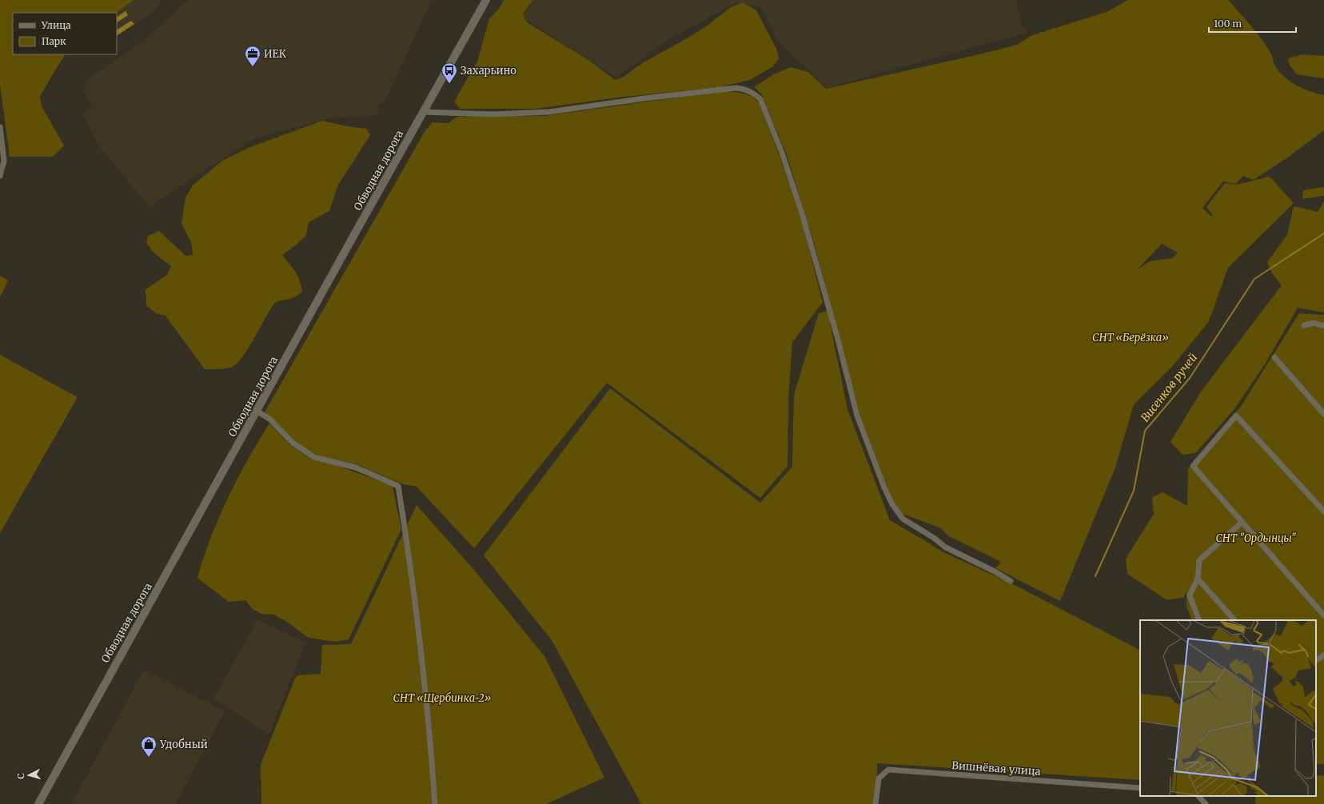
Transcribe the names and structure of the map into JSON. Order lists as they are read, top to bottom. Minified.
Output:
{"streets":{"main road":["Обводная дорога"],"street":["Вишнёвая улица"]},"water":["Висенков ручей"],"parks":["СНТ «Берёзка»","СНТ \"Ордынцы\"","СНТ «Щербинка-2»"],"places":{"office":["ИЕК"],"bus stop":["Захарьино"],"shop":["Удобный"]},"legend":["Улица","Парк"],"scale_bar":"100 m","north":"left"}
